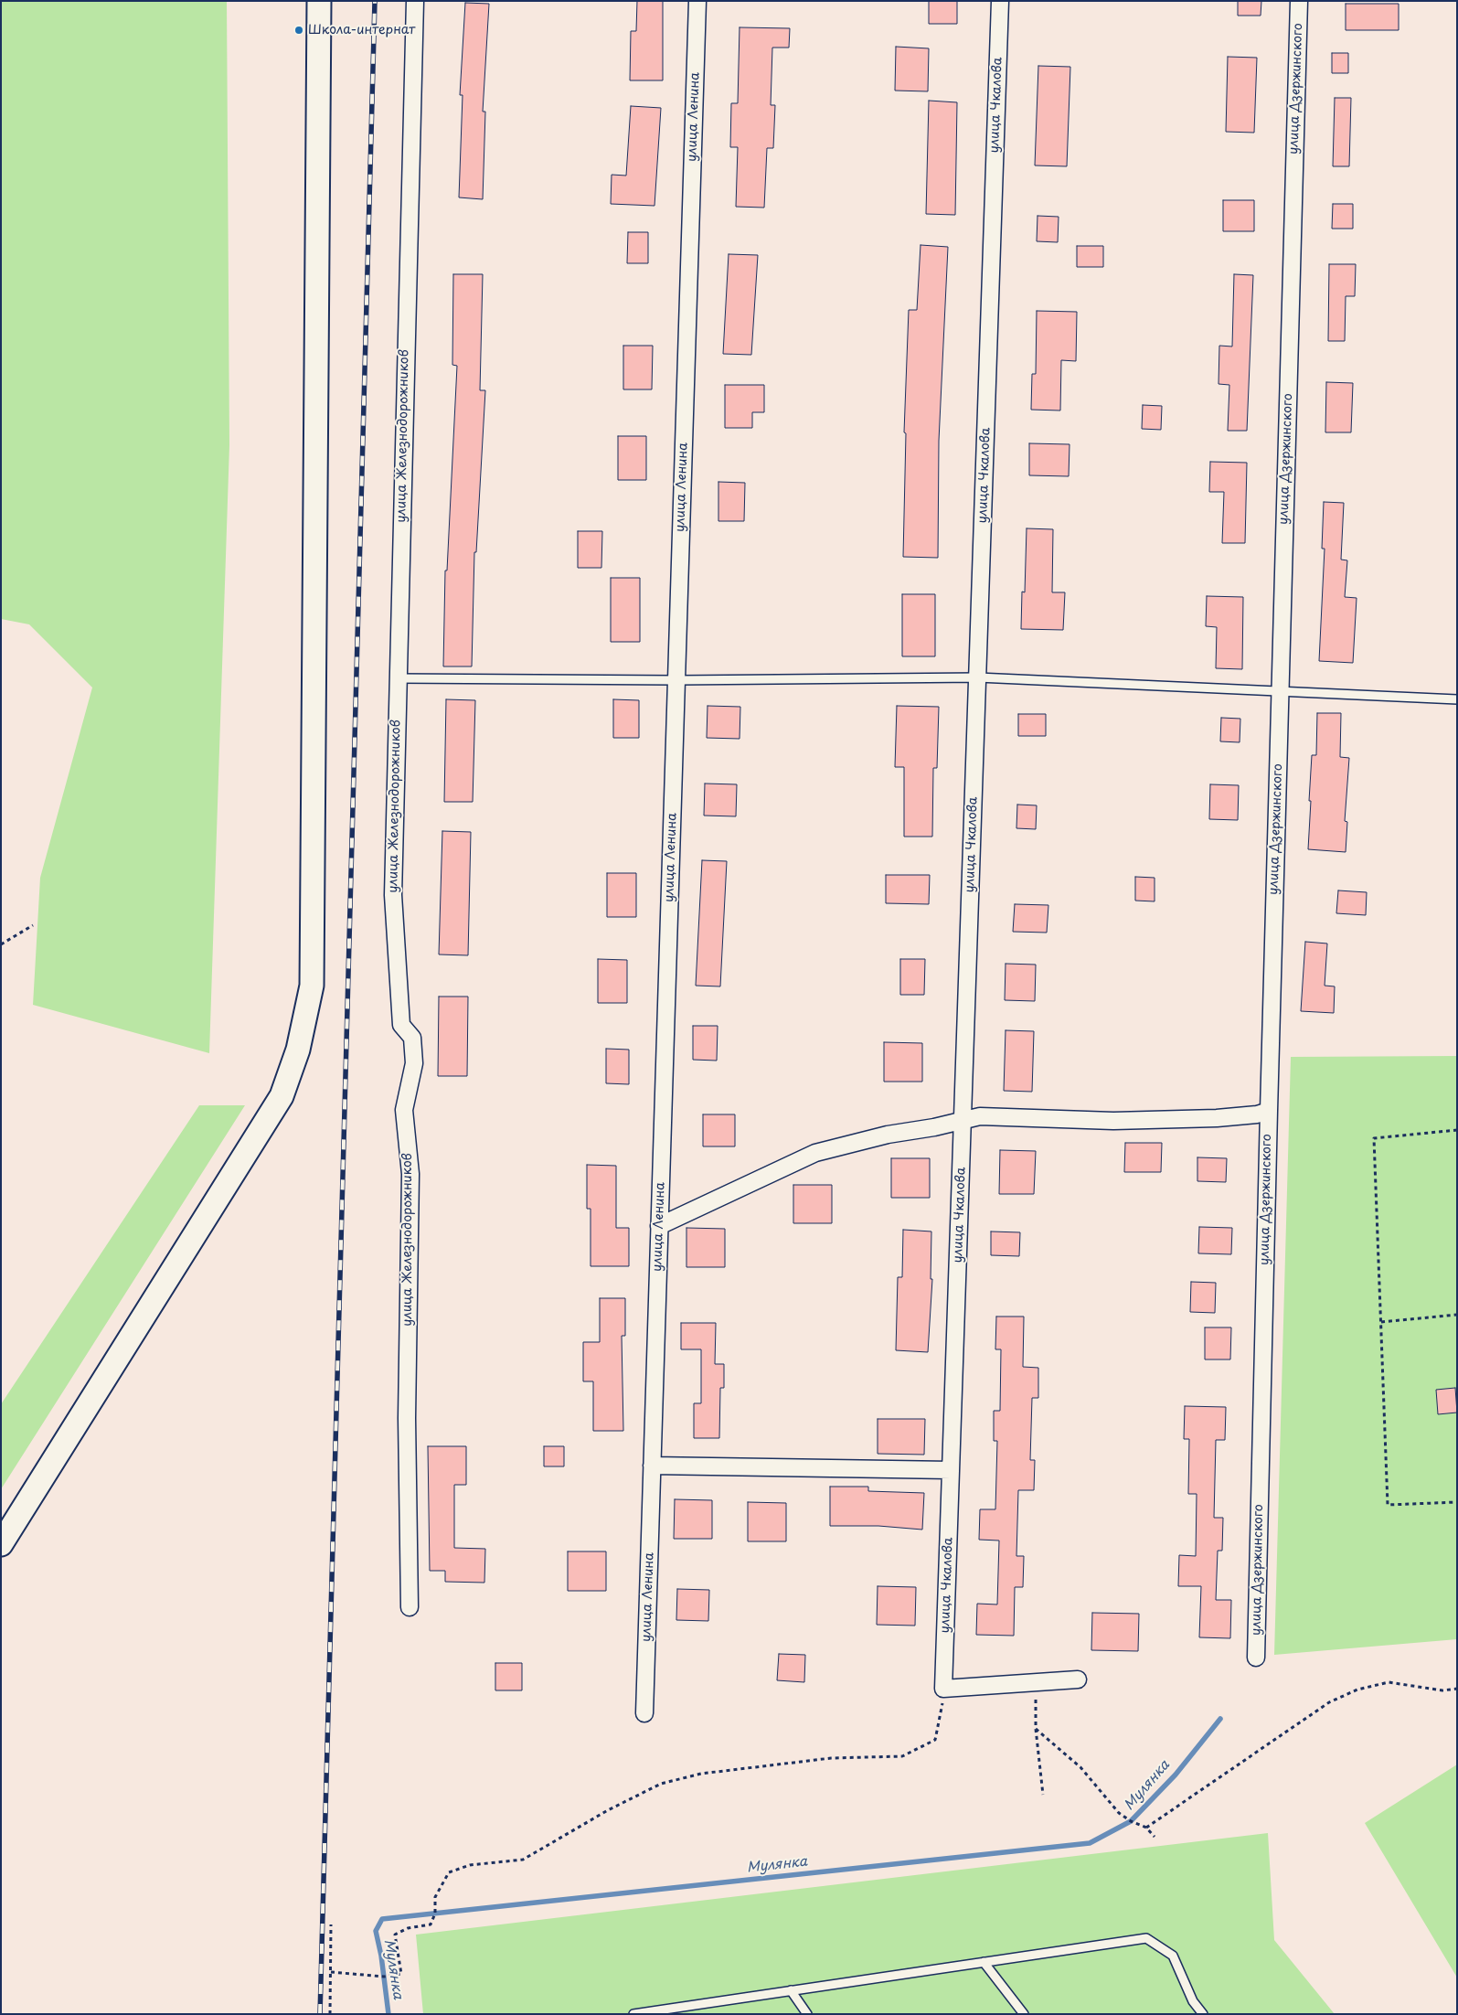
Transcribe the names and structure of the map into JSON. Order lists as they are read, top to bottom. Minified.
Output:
{"streets":{"street":["улица Дзержинского","улица Чкалова","улица Ленина","улица Железнодорожников"]},"water":["Мулянка"],"places":["Школа-интернат"]}
